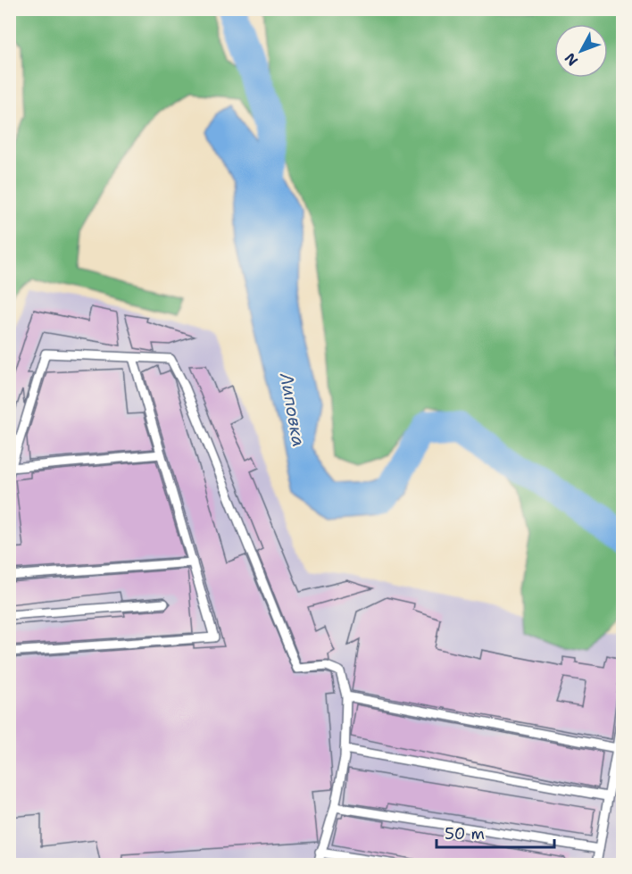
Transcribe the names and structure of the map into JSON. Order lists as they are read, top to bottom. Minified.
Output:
{"water":["Липовка"],"scale_bar":"50 m","north":"bottom left"}
